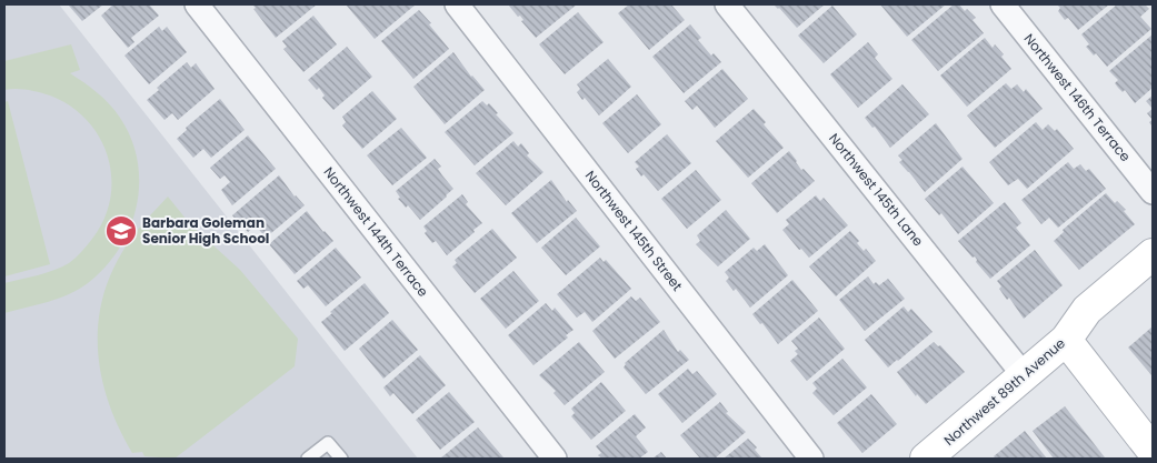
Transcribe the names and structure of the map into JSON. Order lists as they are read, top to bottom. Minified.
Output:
{"streets":{"street":["Northwest 146th Terrace","Northwest 145th Lane","Northwest 145th Street","Northwest 144th Terrace","Northwest 89th Avenue"]},"crossings":[["Northwest 145th Lane","Northwest 89th Avenue"]],"places":{"school or university":["Barbara Goleman Senior High School"]}}
